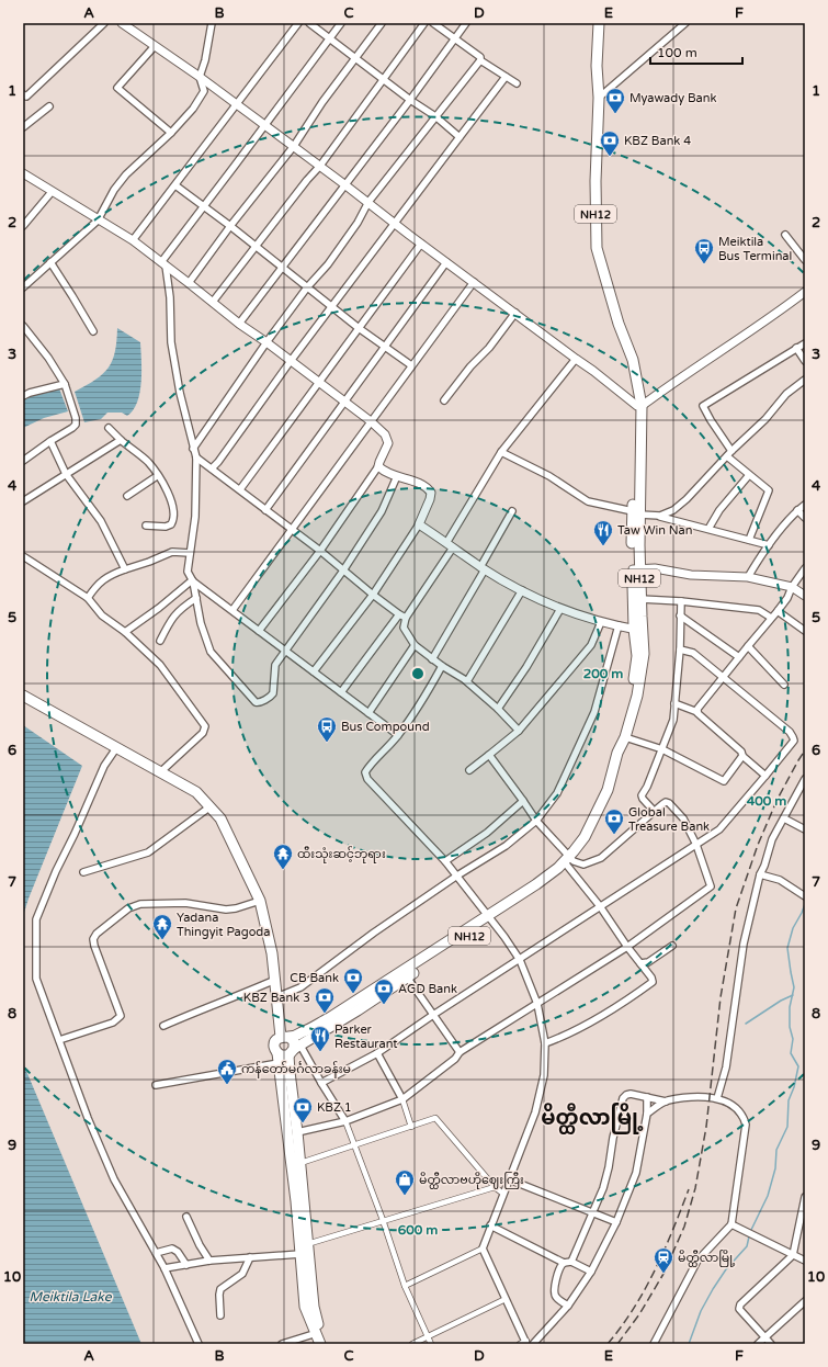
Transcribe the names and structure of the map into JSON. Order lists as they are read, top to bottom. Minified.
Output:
{"streets":{"main road":["NH12"]},"districts":["မိတ္ထီလာမြို့"],"water":["Meiktila Lake"],"places":{"bank":["Myawady Bank","KBZ Bank 4","Global Treasure Bank","CB Bank","AGD Bank","KBZ Bank 3","KBZ 1"],"bus stop":["Meiktila Bus Terminal","Bus Compound"],"restaurant":["Taw Win Nan","Parker Restaurant"],"temple":["ထီးသုံးဆင့်ဘုရား","Yadana Thingyit Pagoda"],"public building":["ကန်တော်မင်္ဂလာခန်းမ"],"shop":["မိတ္ထီလာဗဟိုဈေးကြီး"],"station":["မိတ္ထီလာမြို့"]},"scale_bar":"100 m","grid":{"columns":["A","B","C","D","E","F"],"rows":["1","2","3","4","5","6","7","8","9","10"]},"rings":["200 m","400 m","600 m"]}
